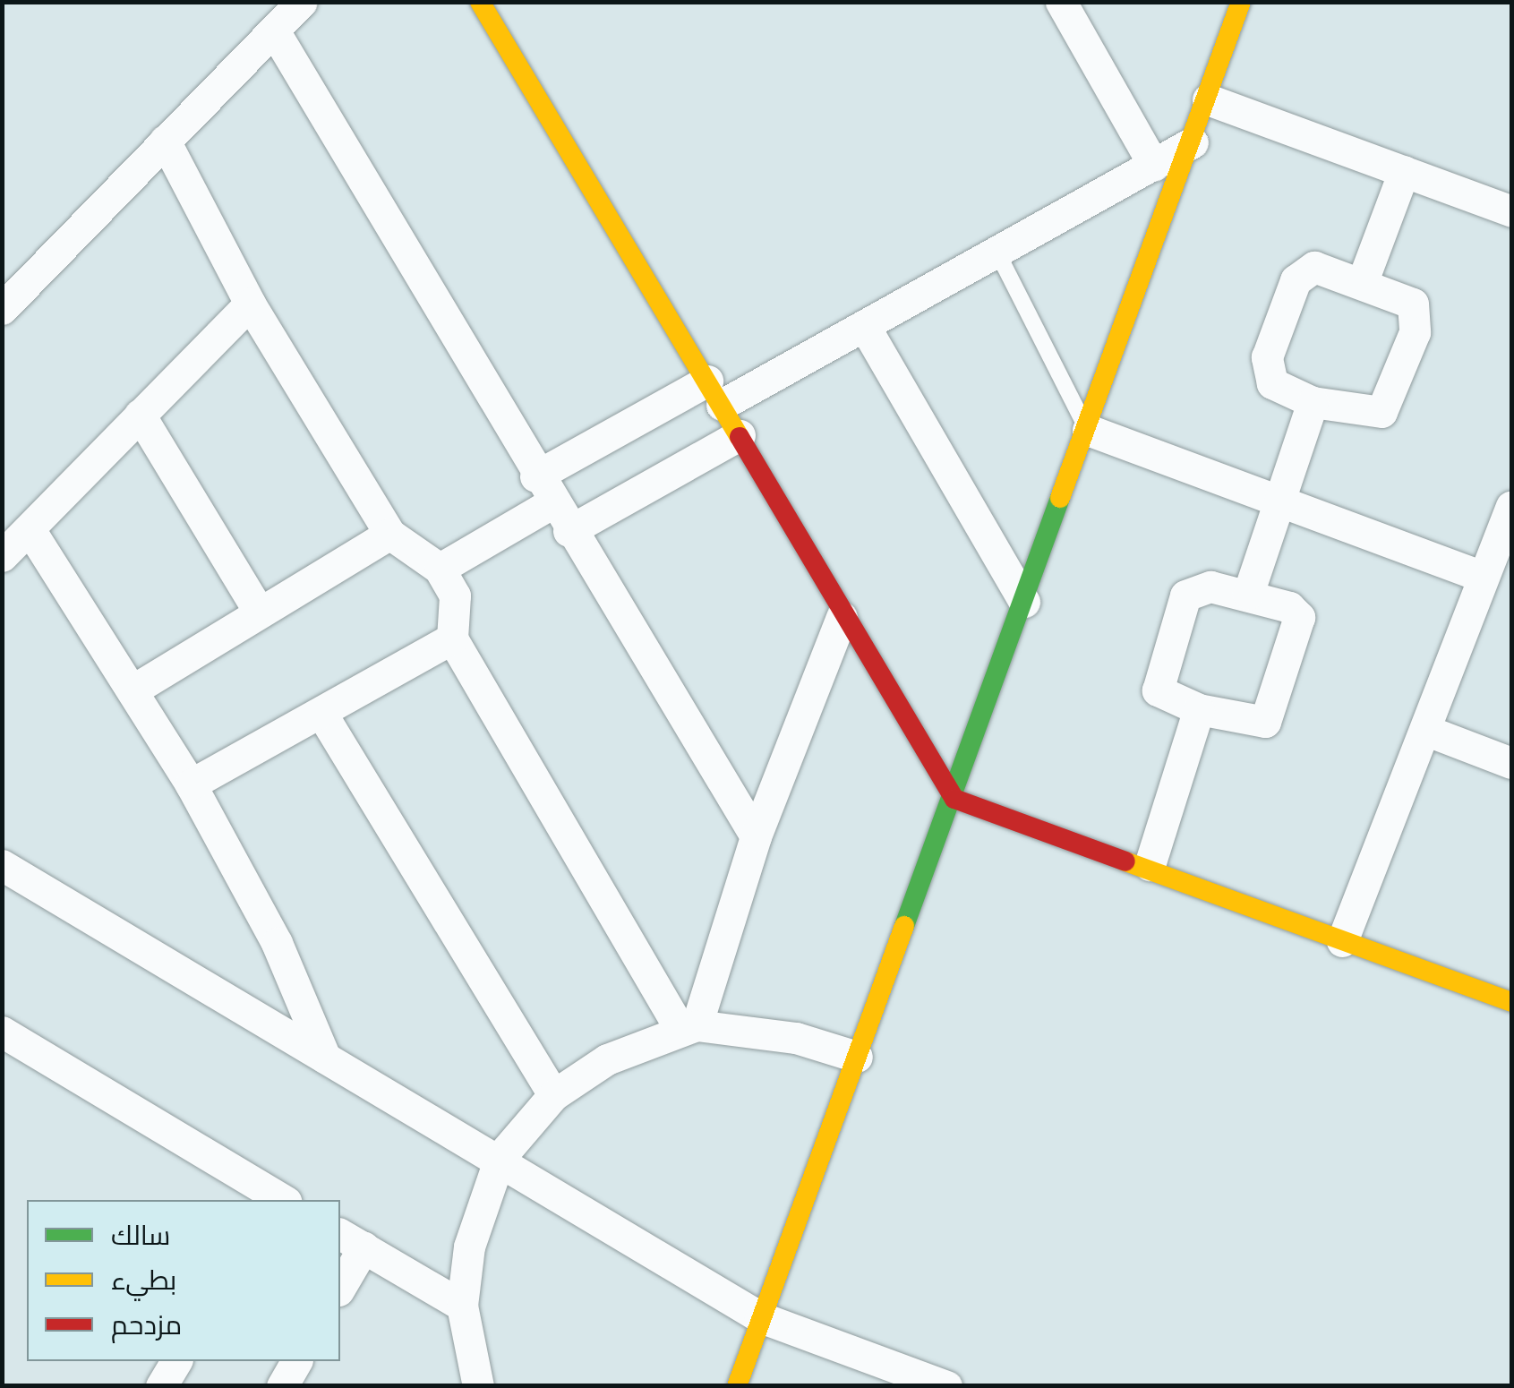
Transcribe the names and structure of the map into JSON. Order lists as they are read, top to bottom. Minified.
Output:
{"legend":["سالك","بطيء","مزدحم"]}
